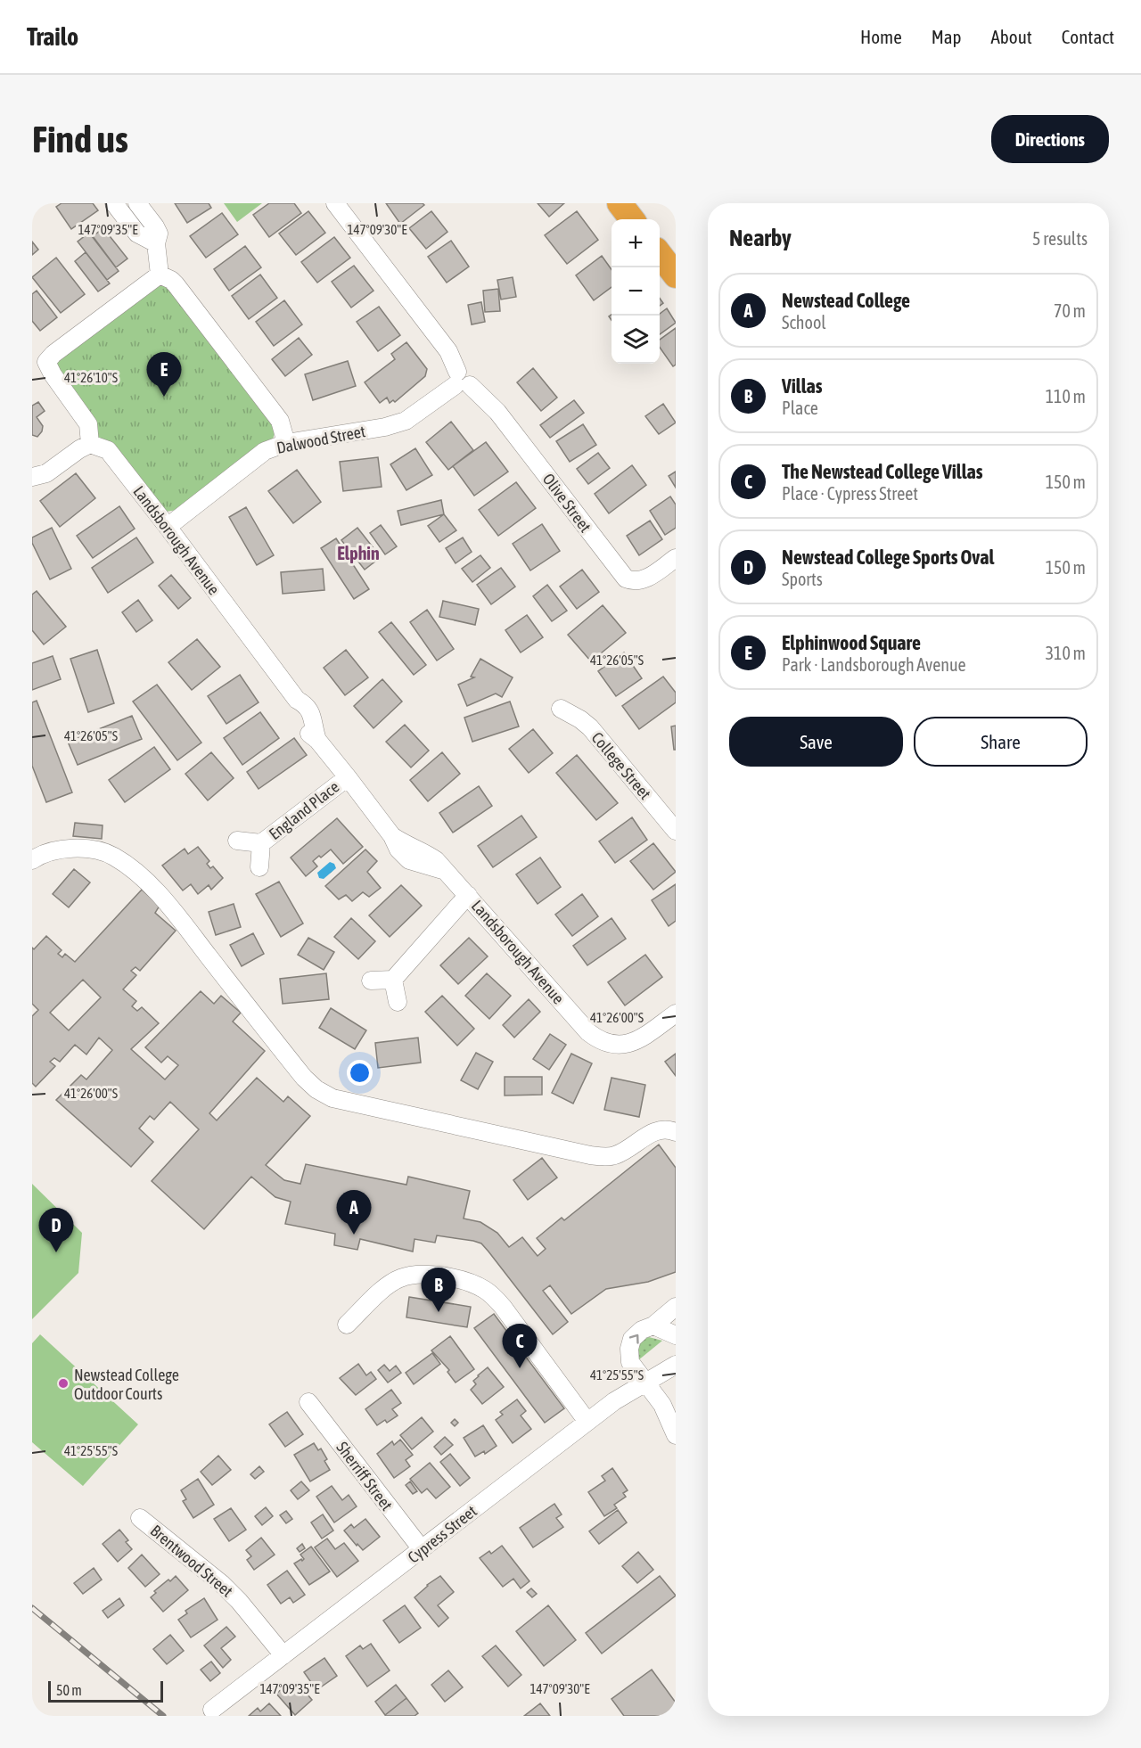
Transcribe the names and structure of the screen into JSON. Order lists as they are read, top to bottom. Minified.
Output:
{"streets":{"street":["Dalwood Street","Olive Street","Landsborough Avenue","College Street","England Place","Sherriff Street","Cypress Street","Brentwood Street"]},"crossings":[["Dalwood Street","Olive Street"],["Dalwood Street","Landsborough Avenue"],["Landsborough Avenue","England Place"],["Sherriff Street","Cypress Street"],["Cypress Street","Brentwood Street"]],"districts":["Elphin"],"places":["Newstead College Outdoor Courts"],"scale_bar":"50 m","page":{"header":"Trailo","nav":["Home","Map","About","Contact"],"buttons":["Directions",["Save","Share"]],"title":"Find us","heading":["Nearby","5 results"],"map_buttons":["+","−"],"list":[{"mark":"A","name":"Newstead College","note":"School","value":"70 m"},{"mark":"B","name":"Villas","note":"Place","value":"110 m"},{"mark":"C","name":"The Newstead College Villas","note":"Place · Cypress Street","value":"150 m"},{"mark":"D","name":"Newstead College Sports Oval","note":"Sports","value":"150 m"},{"mark":"E","name":"Elphinwood Square","note":"Park · Landsborough Avenue","value":"310 m"}],"pins":["E","A","D","B","C"],"scale":"50 m"},"coordinates":["147°09'35\"E","147°09'30\"E","41°26'10\"S","41°26'05\"S","41°26'00\"S","41°25'55\"S"]}
